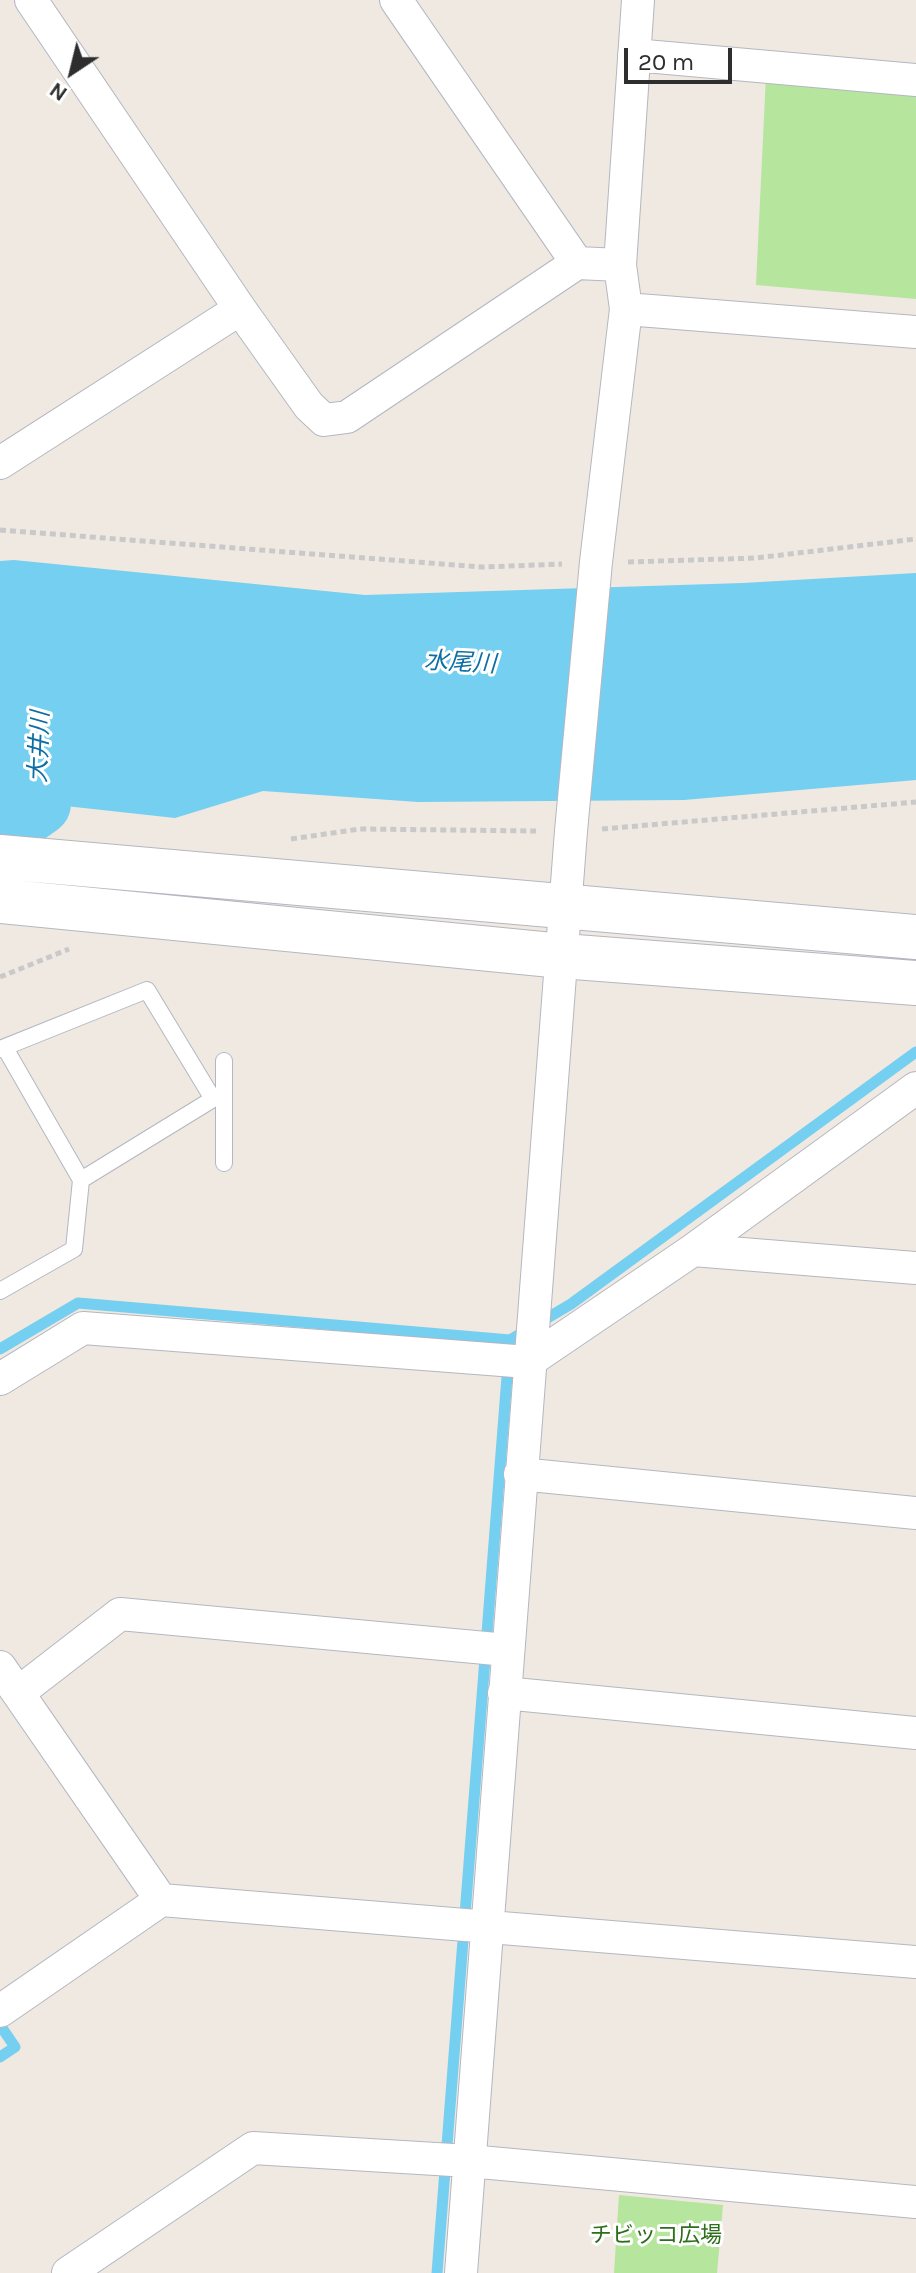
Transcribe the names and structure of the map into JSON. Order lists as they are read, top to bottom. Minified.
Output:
{"water":["水尾川","大井川"],"parks":["チビッコ広場"],"scale_bar":"20 m","north":"bottom left"}
